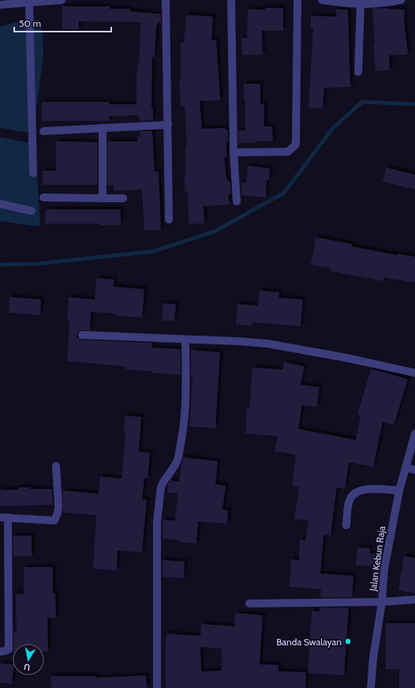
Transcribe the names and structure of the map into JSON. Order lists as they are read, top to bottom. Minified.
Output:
{"streets":{"street":["Jalan Kebun Raja"]},"places":["Banda Swalayan"],"scale_bar":"50 m","north":"bottom"}
